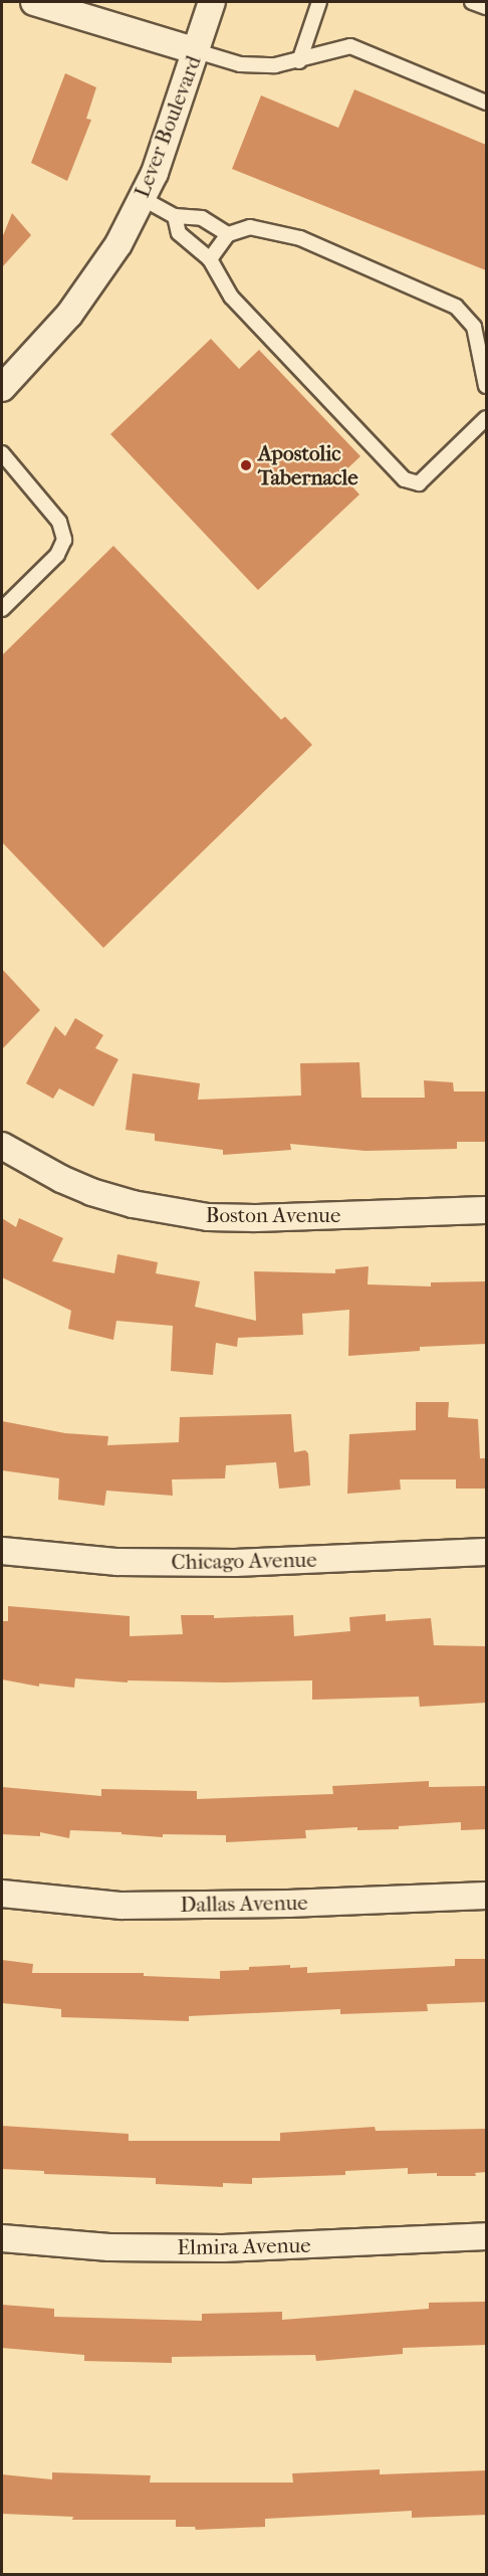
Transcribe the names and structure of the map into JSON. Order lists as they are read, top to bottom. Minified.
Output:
{"streets":{"street":["Lever Boulevard","Boston Avenue","Chicago Avenue","Dallas Avenue","Elmira Avenue"]},"places":["Apostolic Tabernacle"]}
